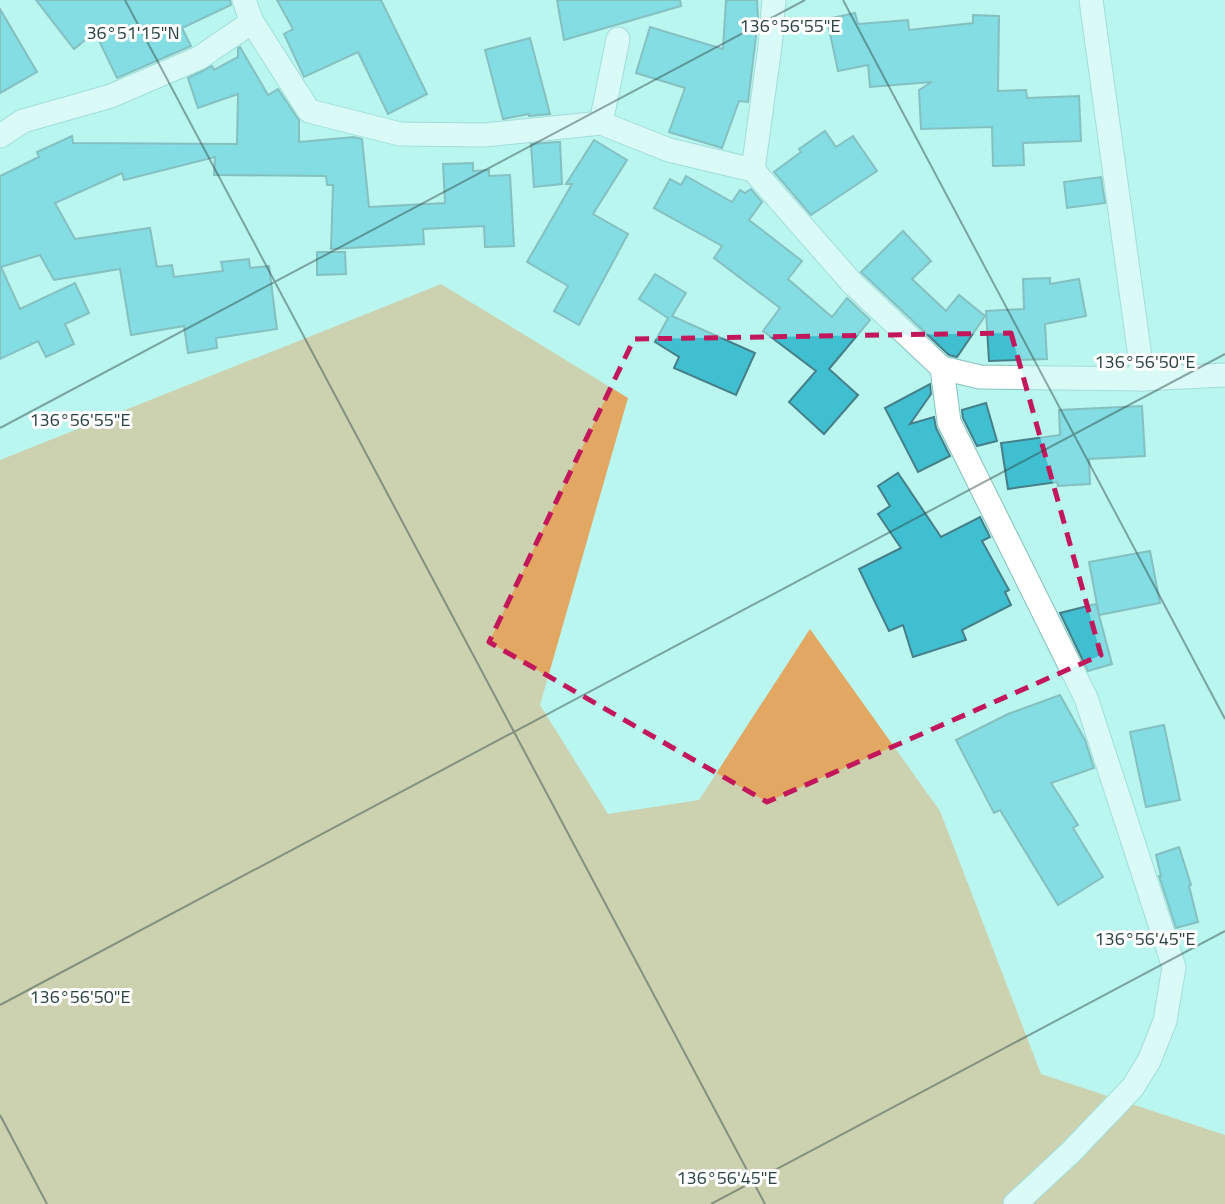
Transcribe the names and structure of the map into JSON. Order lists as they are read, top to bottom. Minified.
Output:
{"coordinates":["136°56'55\"E","36°51'15\"N","136°56'50\"E","136°56'45\"E"]}
